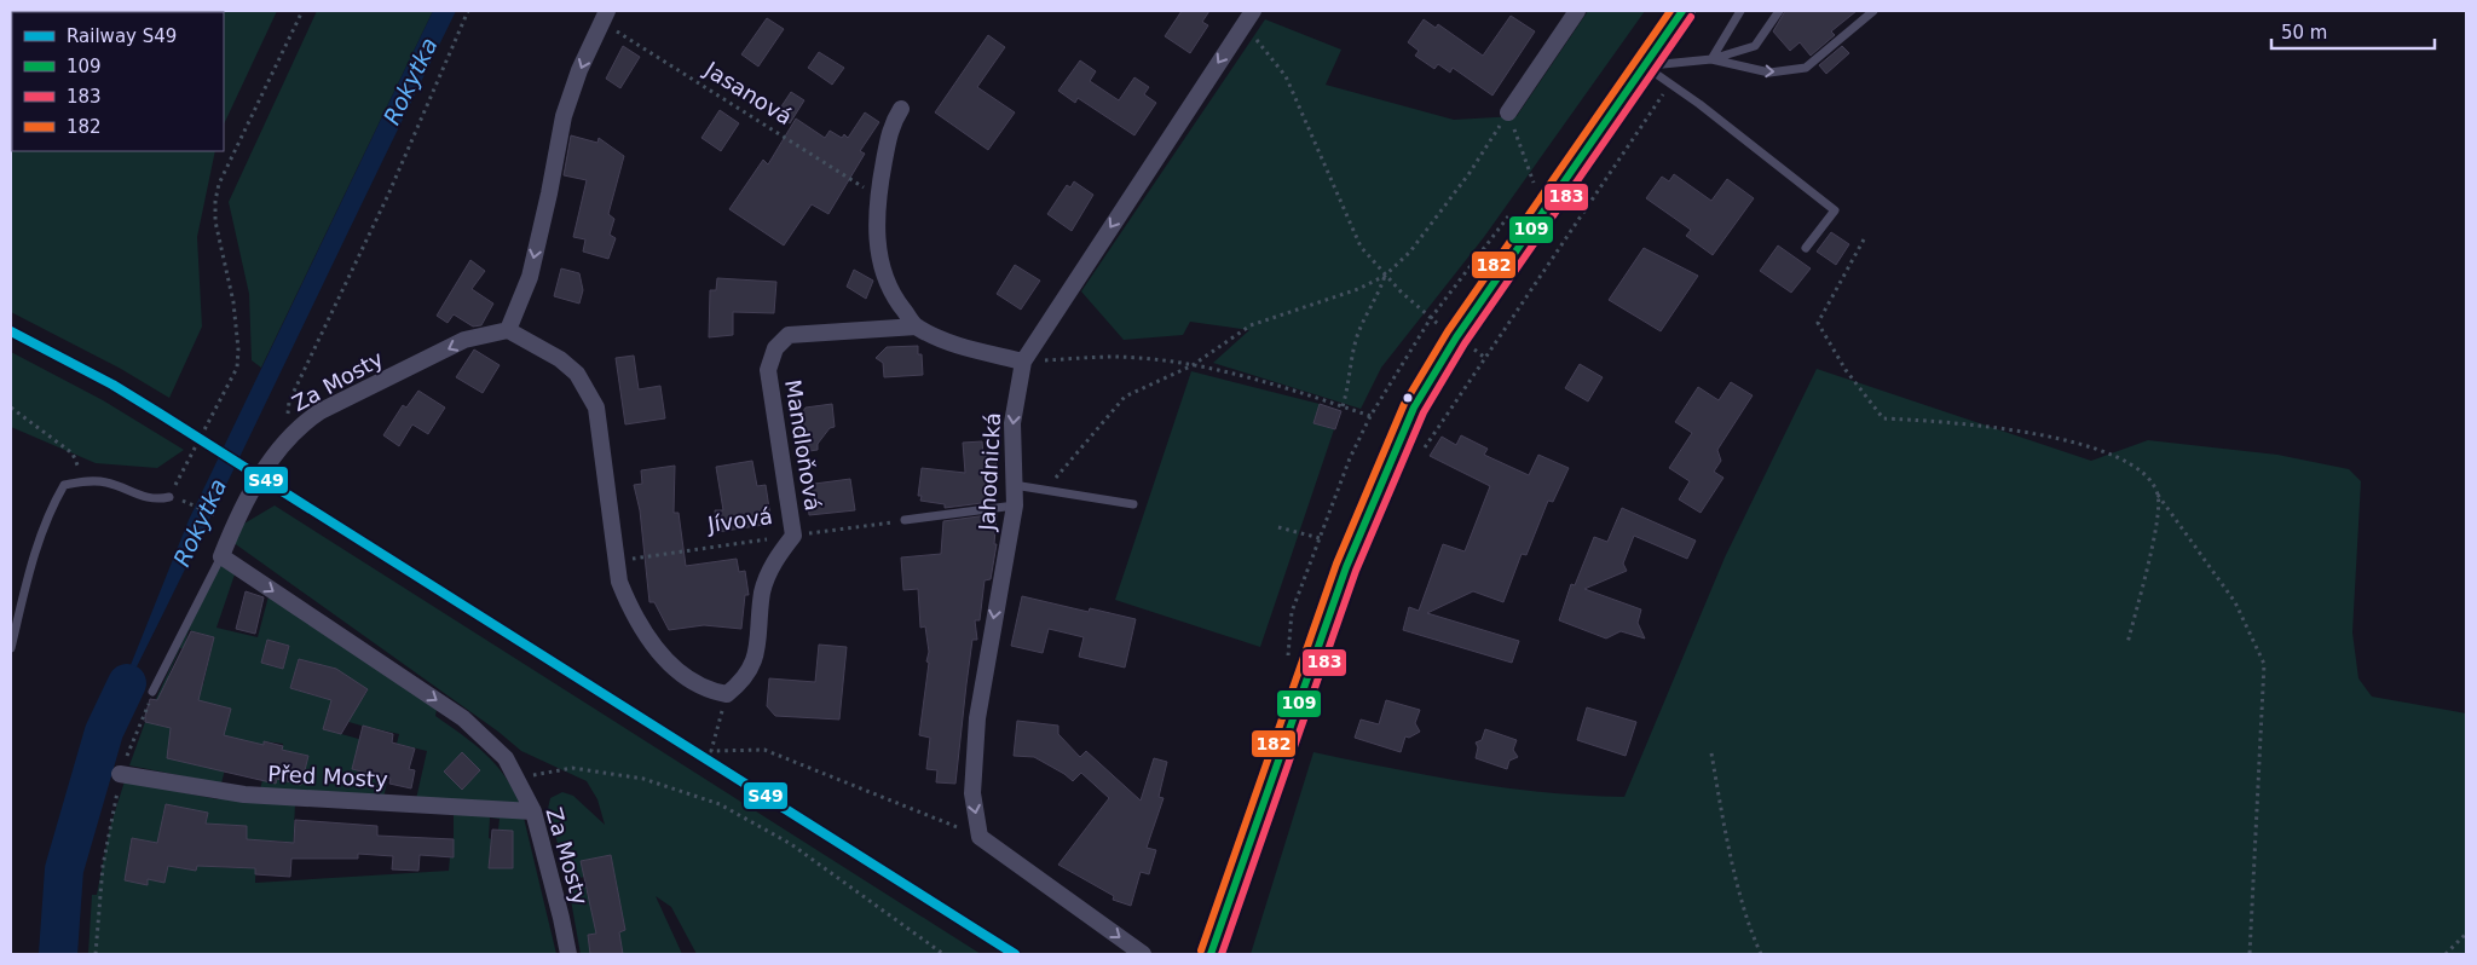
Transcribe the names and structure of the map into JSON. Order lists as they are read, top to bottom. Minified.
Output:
{"streets":{"street":["Za Mosty","Mandloňová","Jahodnická","Před Mosty"],"path":["Jasanová","Jívová"]},"crossings":[["Za Mosty","Před Mosty"],["Mandloňová","Jívová"]],"one_way":["Jahodnická"],"water":["Rokytka"],"lines":["transit line 109","transit line 182","transit line 183","rail line S49"],"legend":["Railway S49","109","183","182"],"scale_bar":"50 m"}
